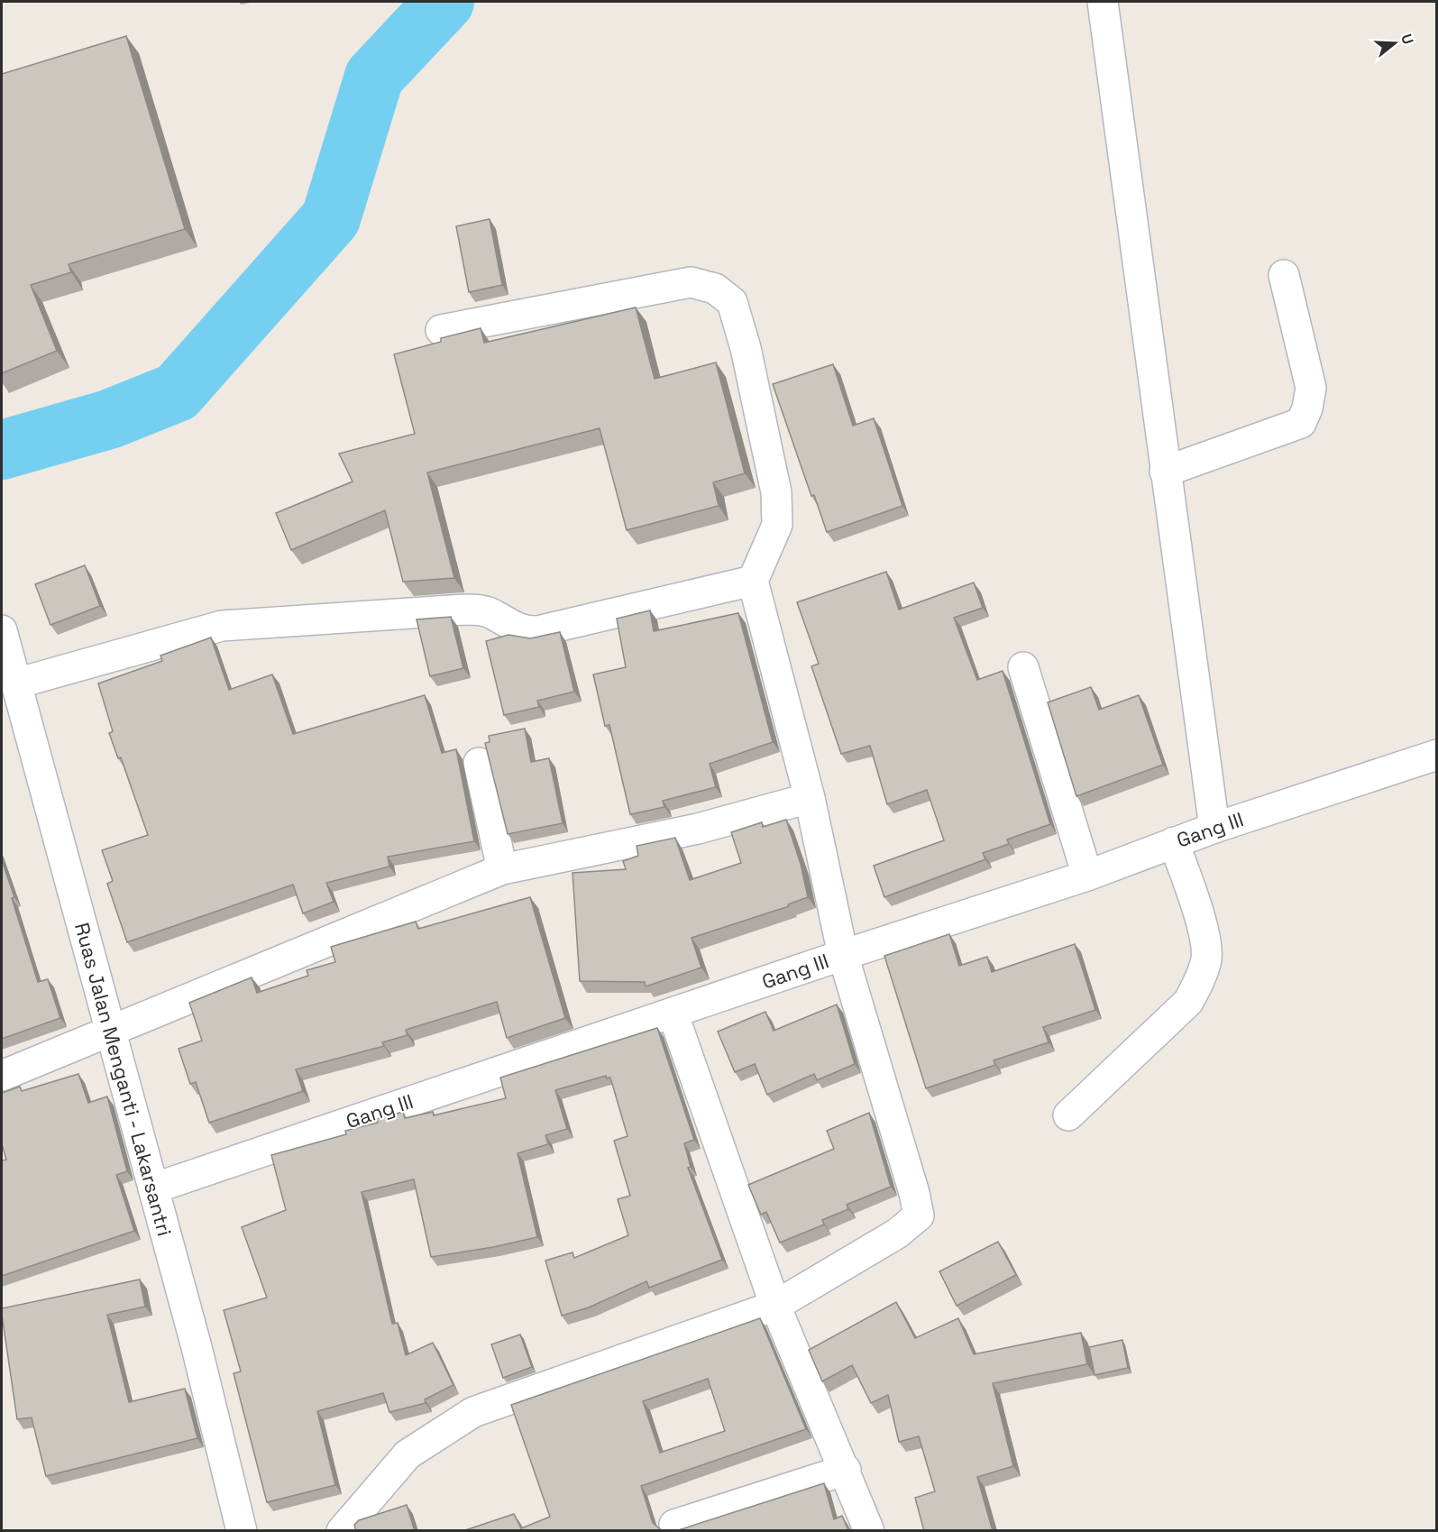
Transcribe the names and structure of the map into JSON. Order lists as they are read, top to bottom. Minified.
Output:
{"streets":{"street":["Gang III","Ruas Jalan Menganti - Lakarsantri"]},"crossings":[["Gang III","Ruas Jalan Menganti - Lakarsantri"]],"north":"right"}
